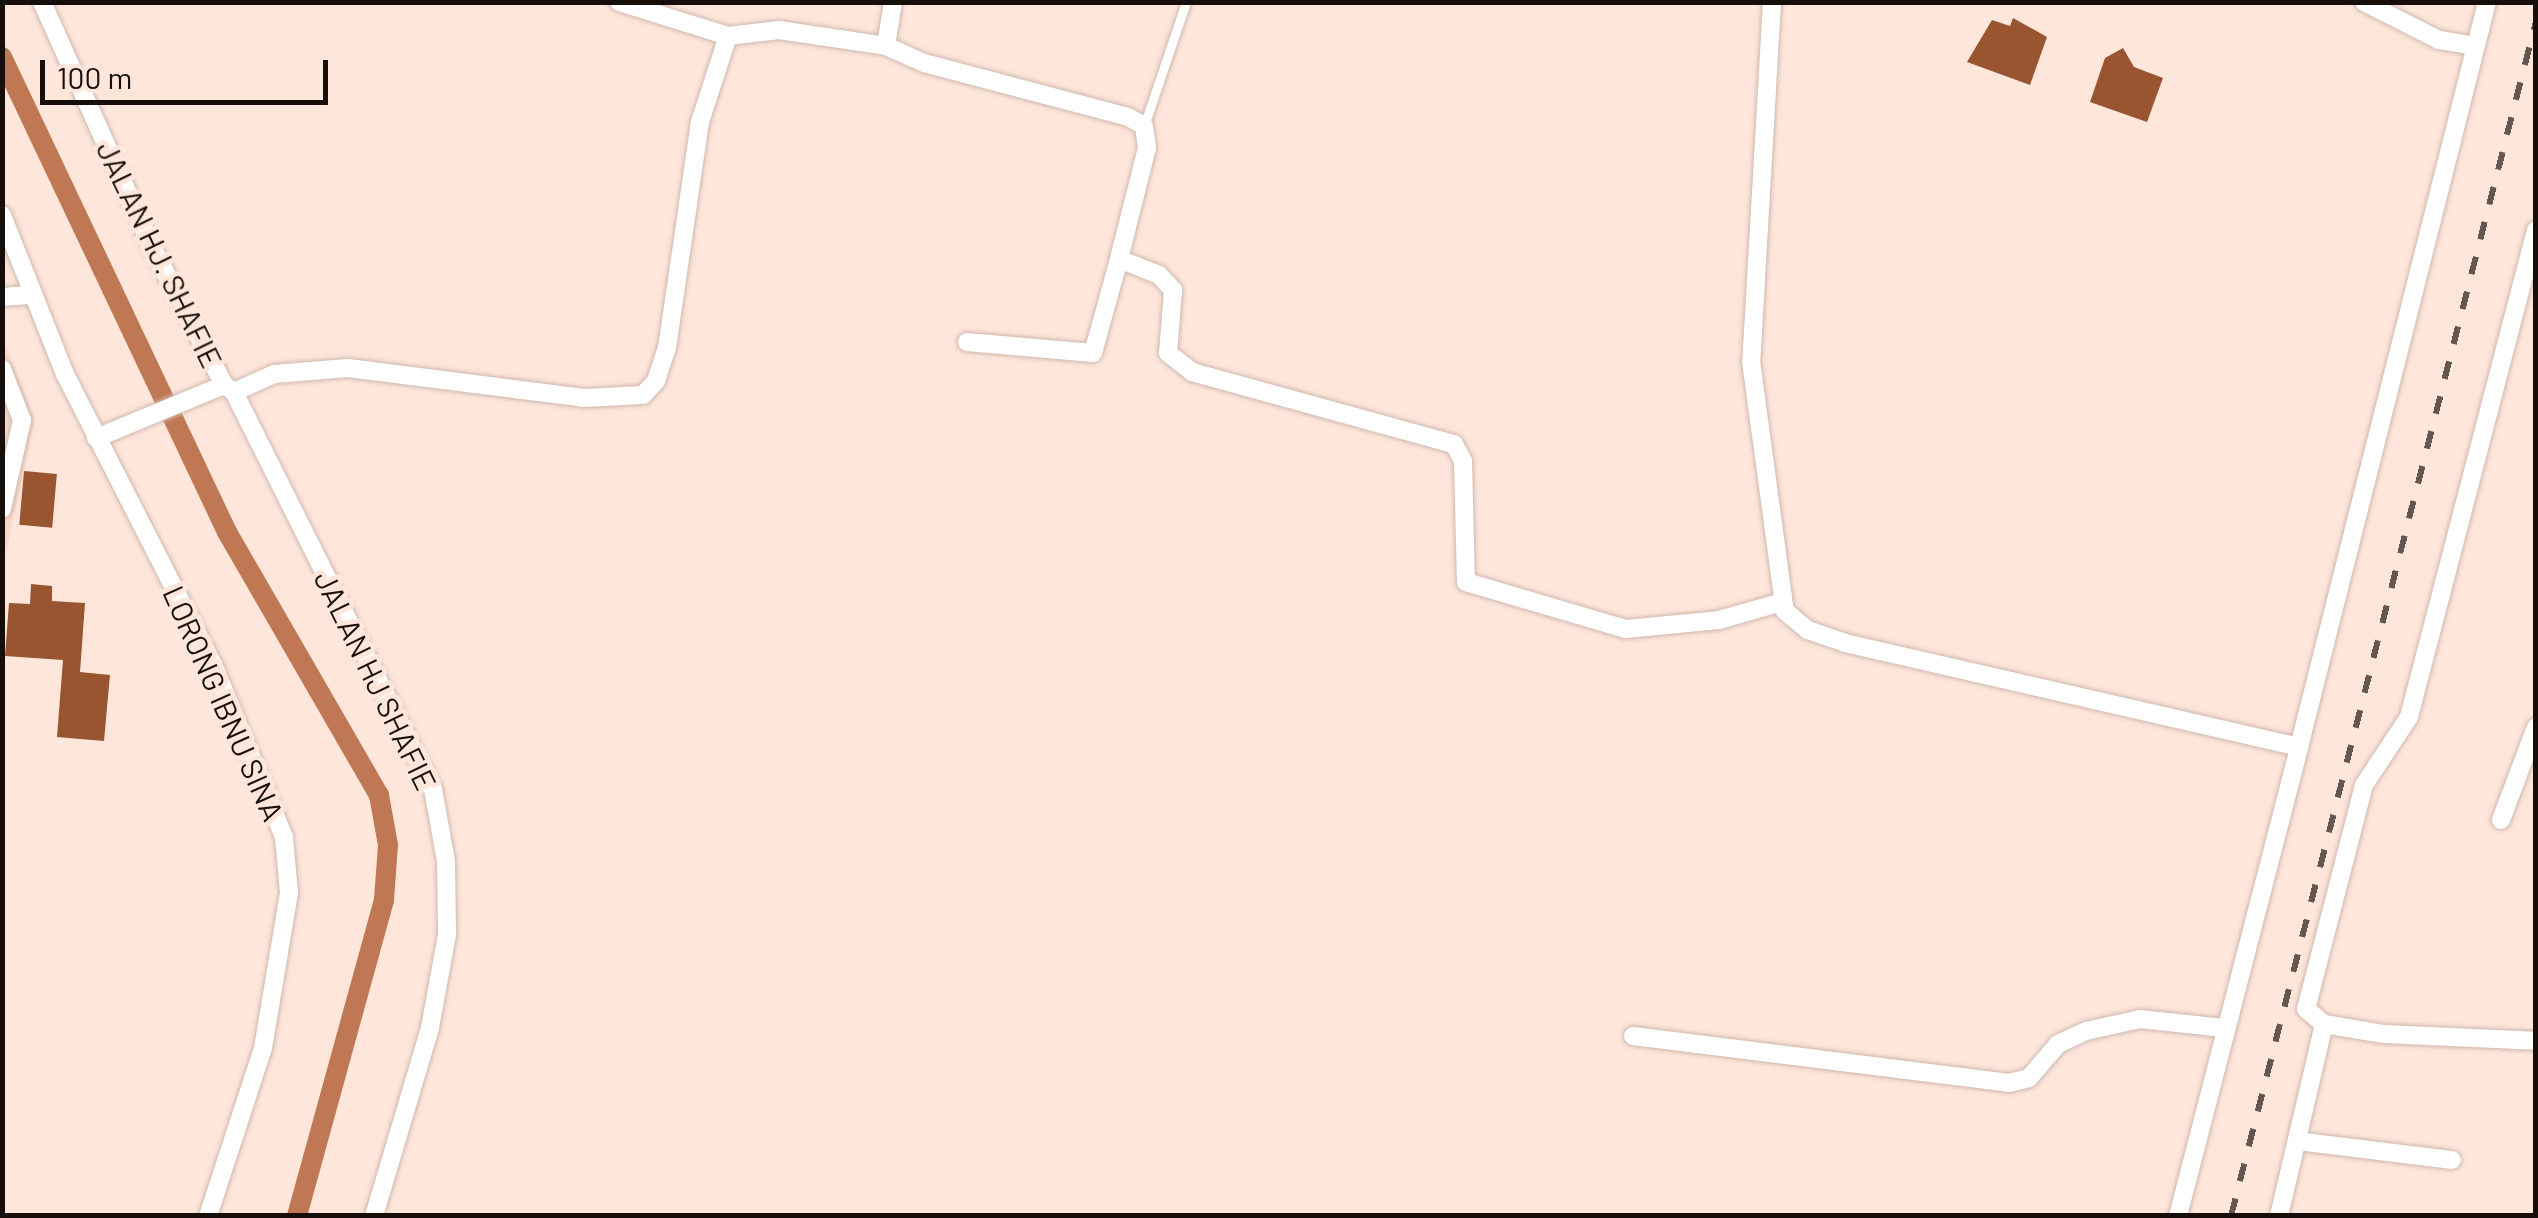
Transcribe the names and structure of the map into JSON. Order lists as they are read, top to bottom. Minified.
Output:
{"streets":{"street":["JALAN HJ. SHAFIE","JALAN HJ SHAFIE","LORONG IBNU SINA"]},"crossings":[["JALAN HJ. SHAFIE","JALAN HJ SHAFIE"]],"scale_bar":"100 m"}
